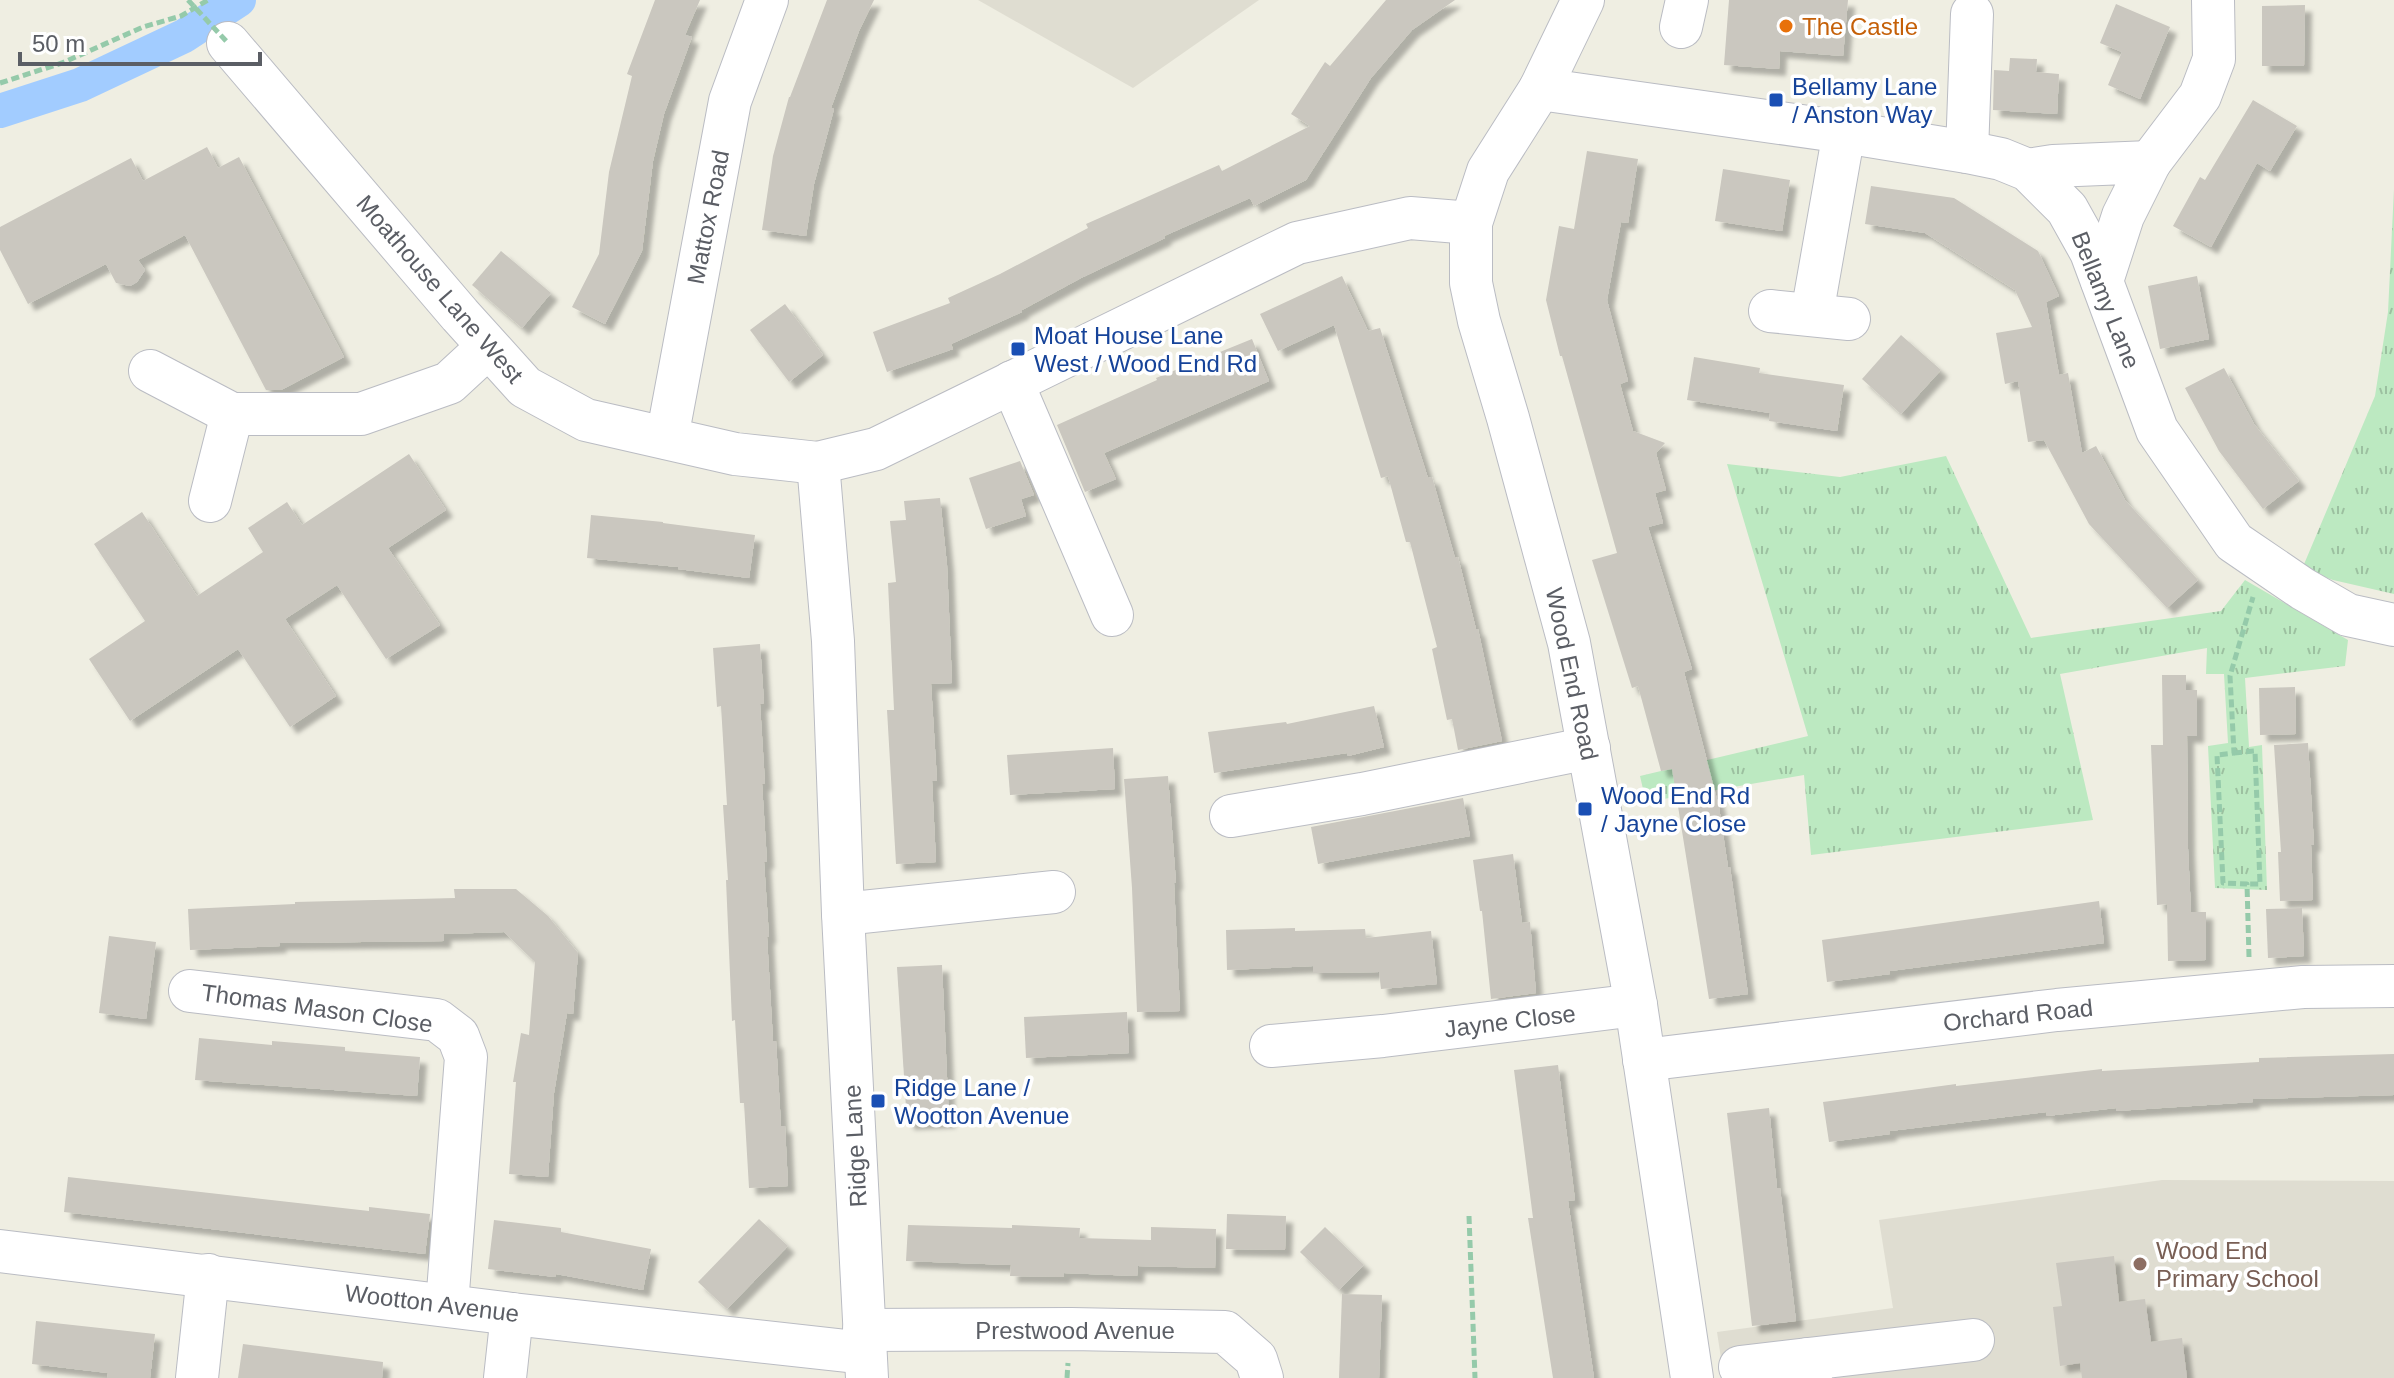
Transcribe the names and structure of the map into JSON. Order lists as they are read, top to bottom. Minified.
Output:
{"streets":{"street":["Mattox Road","Moathouse Lane West","Bellamy Lane","Wood End Road","Thomas Mason Close","Orchard Road","Jayne Close","Ridge Lane","Wootton Avenue","Prestwood Avenue"]},"crossings":[["Mattox Road","Moathouse Lane West"],["Moathouse Lane West","Wood End Road"],["Moathouse Lane West","Ridge Lane"],["Bellamy Lane","Wood End Road"],["Wood End Road","Orchard Road"],["Wood End Road","Jayne Close"],["Thomas Mason Close","Wootton Avenue"],["Ridge Lane","Wootton Avenue"],["Ridge Lane","Prestwood Avenue"],["Wootton Avenue","Prestwood Avenue"]],"places":{"other":["The Castle","Wood End Primary School"],"transit":["Bellamy Lane / Anston Way","Moat House Lane West / Wood End Rd","Wood End Rd / Jayne Close","Ridge Lane / Wootton Avenue"]},"scale_bar":"50 m"}
